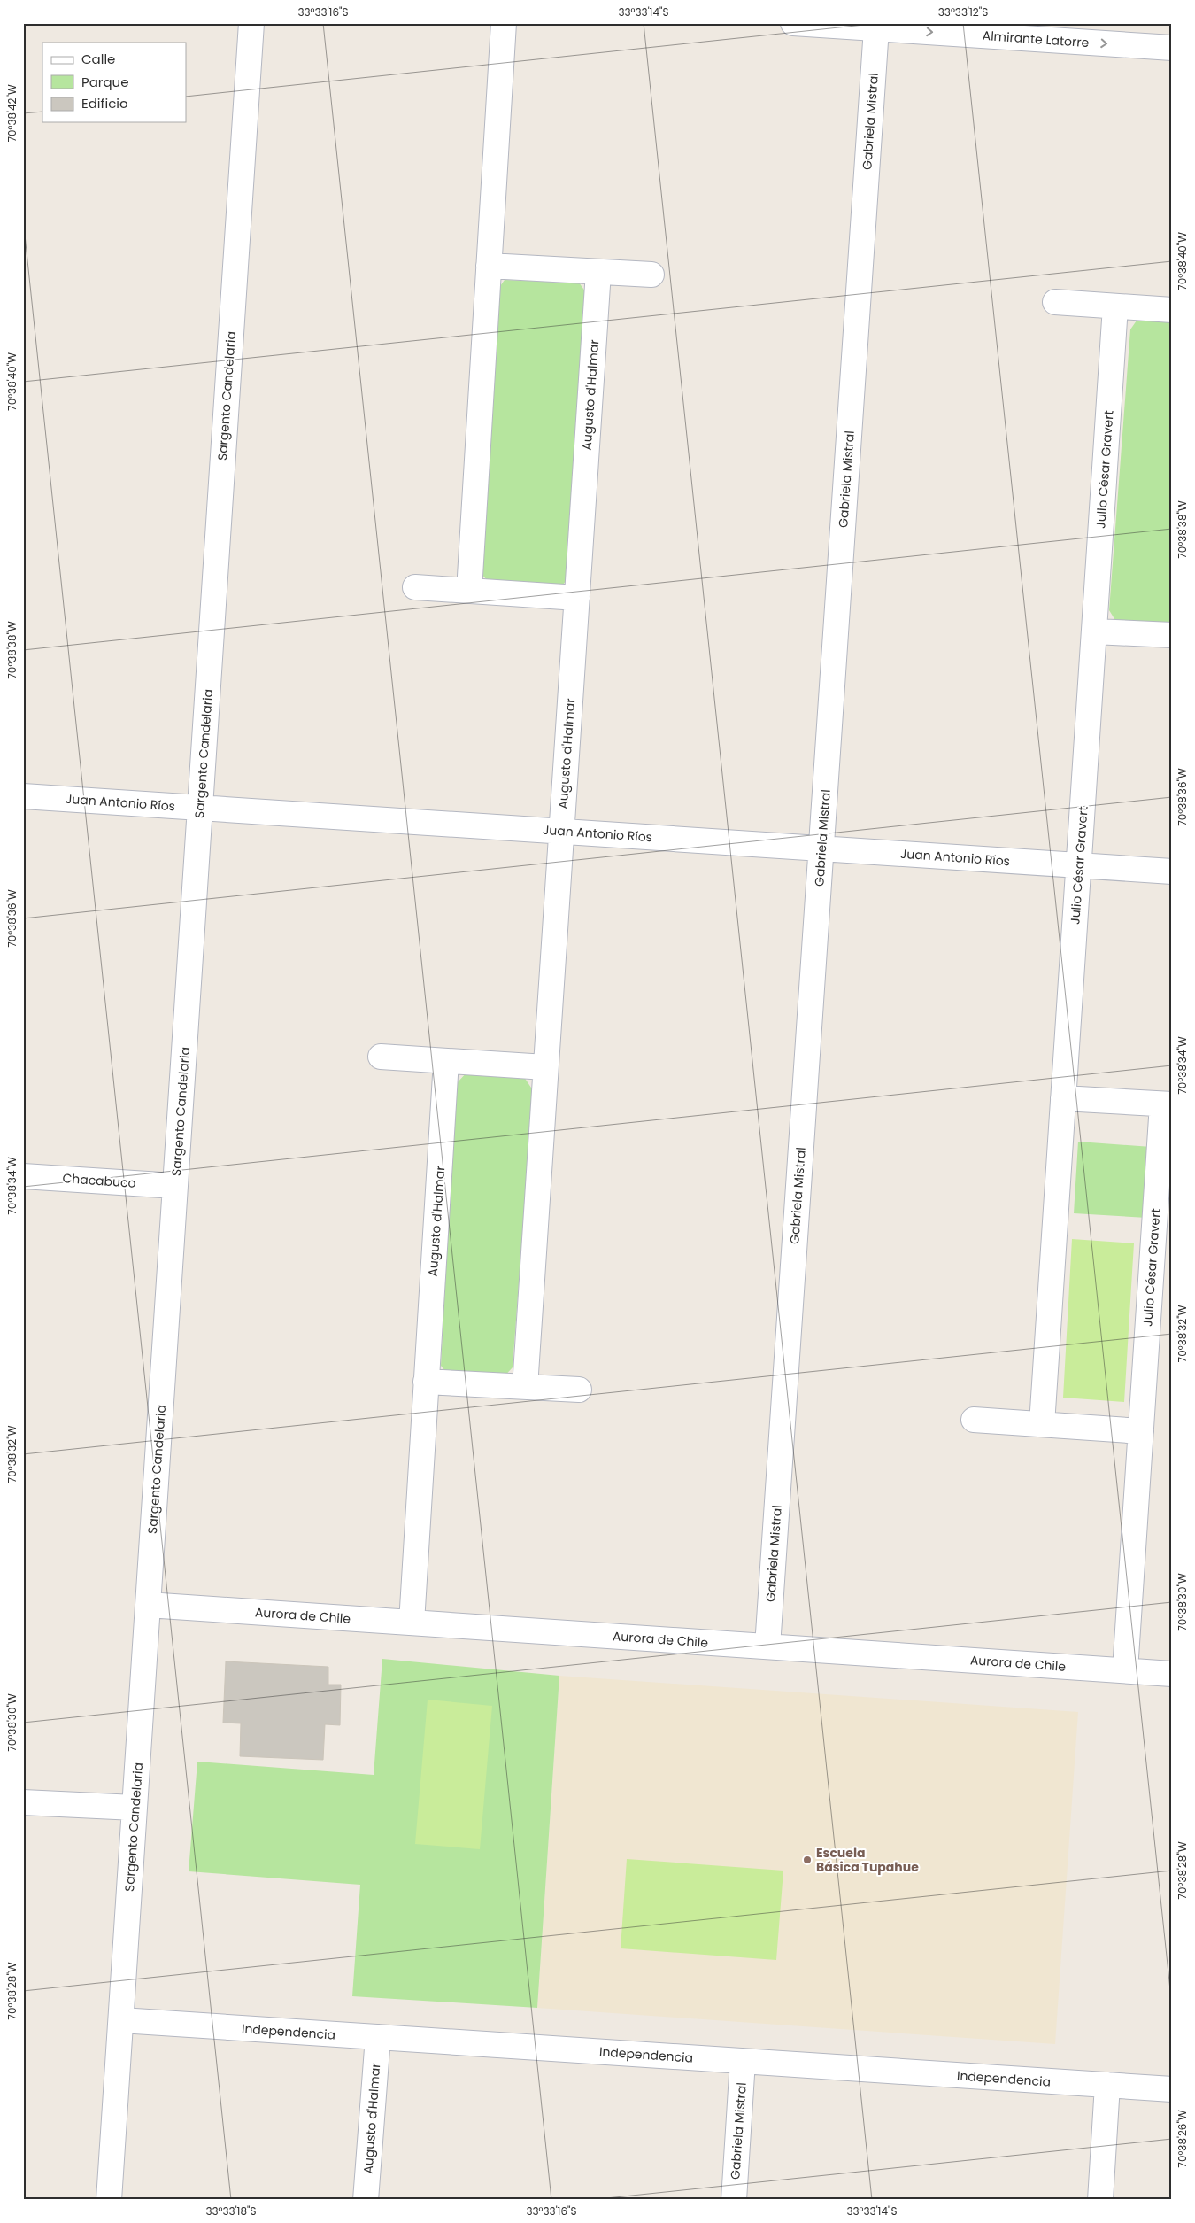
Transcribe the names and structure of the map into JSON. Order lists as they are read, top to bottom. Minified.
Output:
{"streets":{"street":["Almirante Latorre","Gabriela Mistral","Augusto d'Halmar","Sargento Candelaria","Julio César Gravert","Juan Antonio Ríos","Chacabuco","Aurora de Chile","Independencia"]},"crossings":[["Almirante Latorre","Gabriela Mistral"],["Gabriela Mistral","Juan Antonio Ríos"],["Gabriela Mistral","Aurora de Chile"],["Gabriela Mistral","Independencia"],["Augusto d'Halmar","Juan Antonio Ríos"],["Augusto d'Halmar","Aurora de Chile"],["Augusto d'Halmar","Independencia"],["Sargento Candelaria","Juan Antonio Ríos"],["Sargento Candelaria","Chacabuco"],["Sargento Candelaria","Aurora de Chile"],["Sargento Candelaria","Independencia"],["Julio César Gravert","Juan Antonio Ríos"],["Julio César Gravert","Aurora de Chile"]],"one_way":["Almirante Latorre"],"places":["Escuela Básica Tupahue"],"legend":["Calle","Parque","Edificio"],"coordinates":["33°33'16\"S","33°33'14\"S","33°33'12\"S","70°38'42\"W","70°38'40\"W","70°38'38\"W","70°38'36\"W","70°38'34\"W","70°38'32\"W","70°38'30\"W","70°38'28\"W","70°38'26\"W","33°33'18\"S"]}
